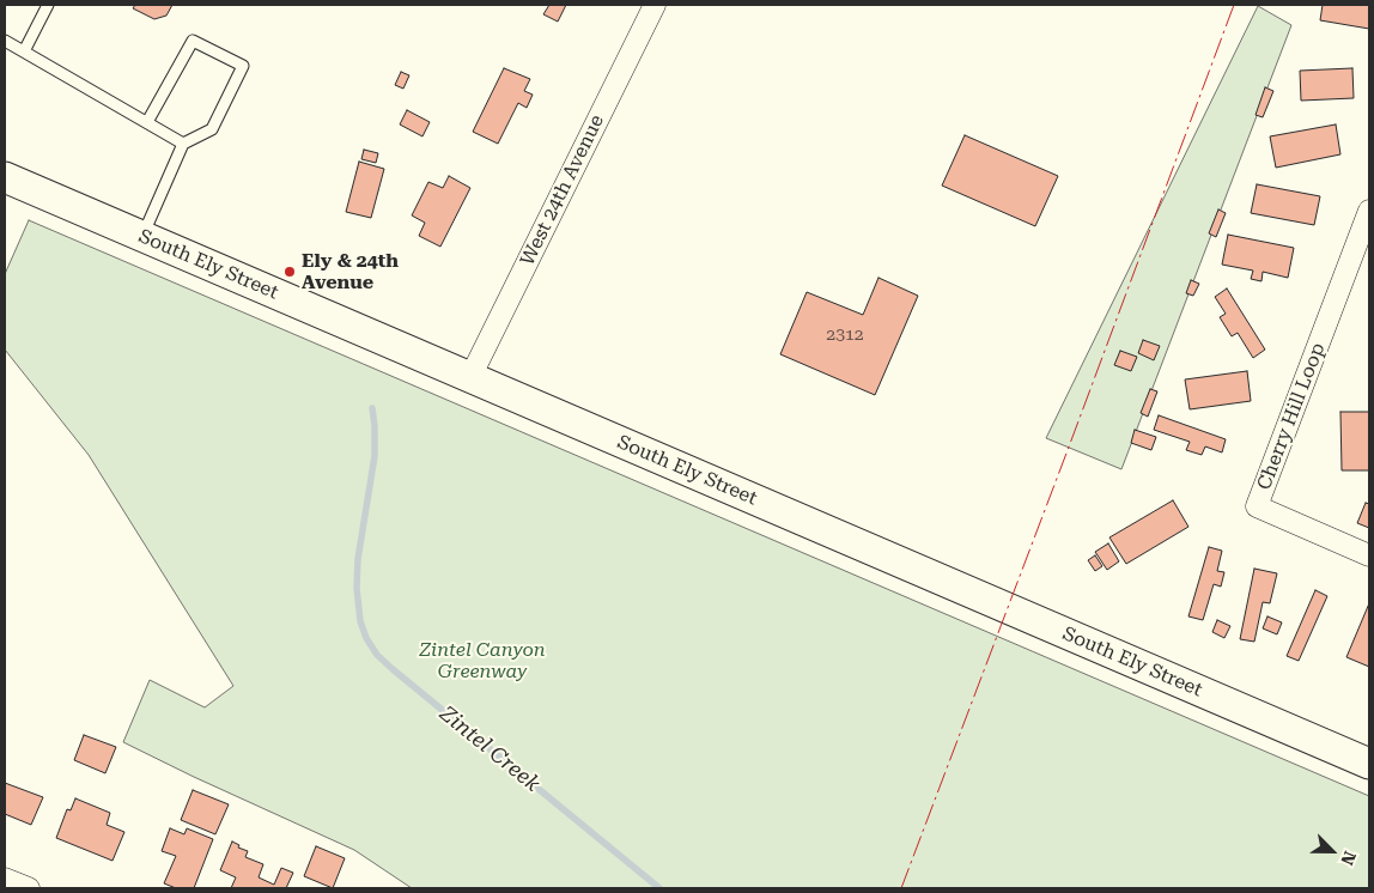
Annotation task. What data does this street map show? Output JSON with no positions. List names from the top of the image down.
{
  "streets": {
    "street": ["West 24th Avenue", "South Ely Street", "Cherry Hill Loop"]
  },
  "crossings": [
    ["West 24th Avenue", "South Ely Street"]
  ],
  "water": ["Zintel Creek"],
  "parks": ["Zintel Canyon Greenway"],
  "places": ["Ely & 24th Avenue"],
  "house_numbers": ["2312"],
  "north": "bottom right"
}
